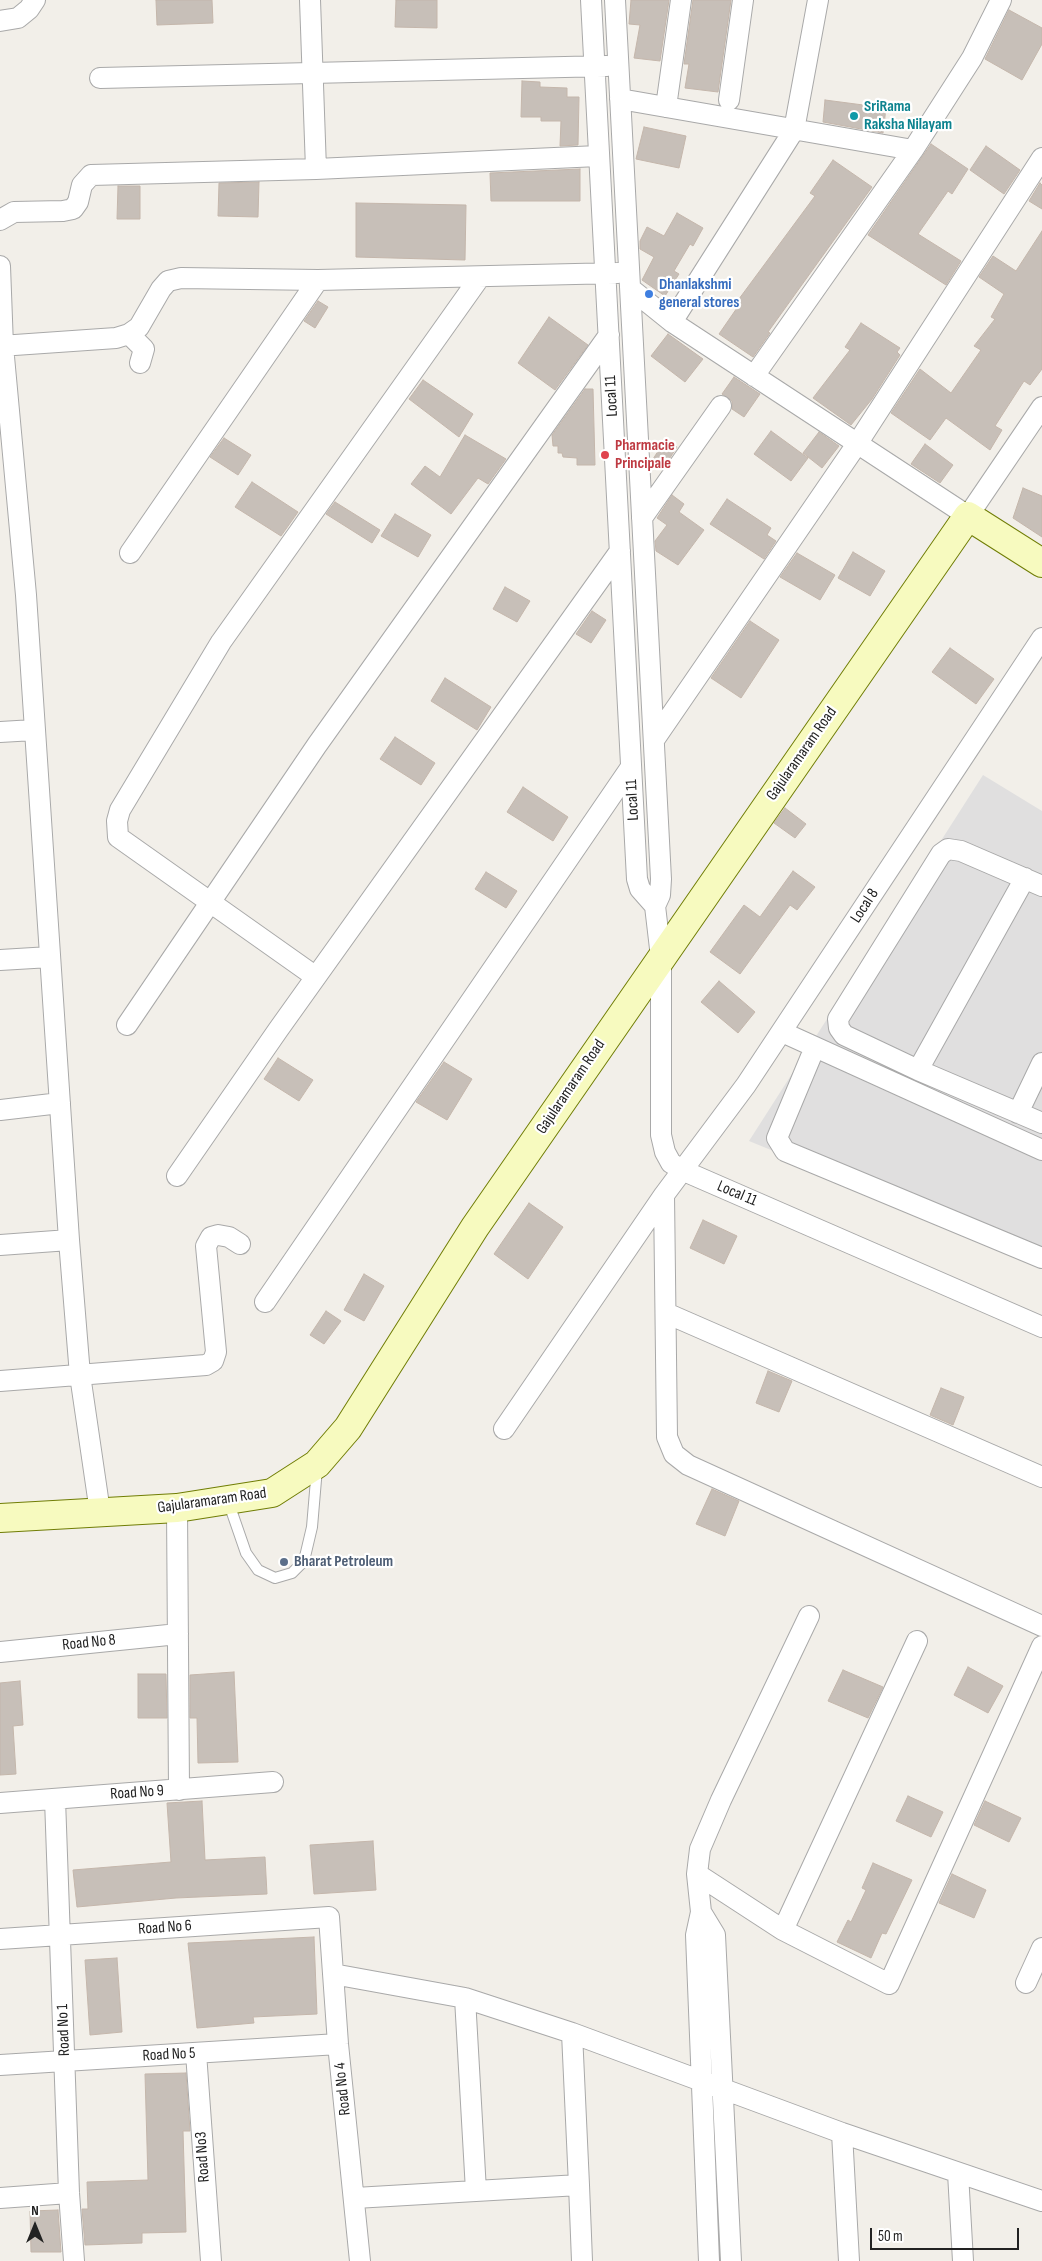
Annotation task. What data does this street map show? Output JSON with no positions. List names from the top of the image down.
{
  "streets": {
    "main road": ["Gajularamaram Road"],
    "street": [
      "Local 11",
      "Local 8",
      "Road No 8",
      "Road No 9",
      "Road No 6",
      "Road No 1",
      "Road No 5",
      "Road No 4",
      "Road No3"
    ]
  },
  "crossings": [
    ["Local 11", "Gajularamaram Road"],
    ["Local 11", "Local 8"],
    ["Road No 9", "Road No 1"],
    ["Road No 6", "Road No 1"],
    ["Road No 6", "Road No 4"],
    ["Road No 1", "Road No 5"],
    ["Road No 5", "Road No 4"],
    ["Road No 5", "Road No3"]
  ],
  "places": [
    "SriRama Raksha Nilayam",
    "Dhanlakshmi general stores",
    "Pharmacie Principale",
    "Bharat Petroleum"
  ],
  "scale_bar": "50 m",
  "north": "top"
}
